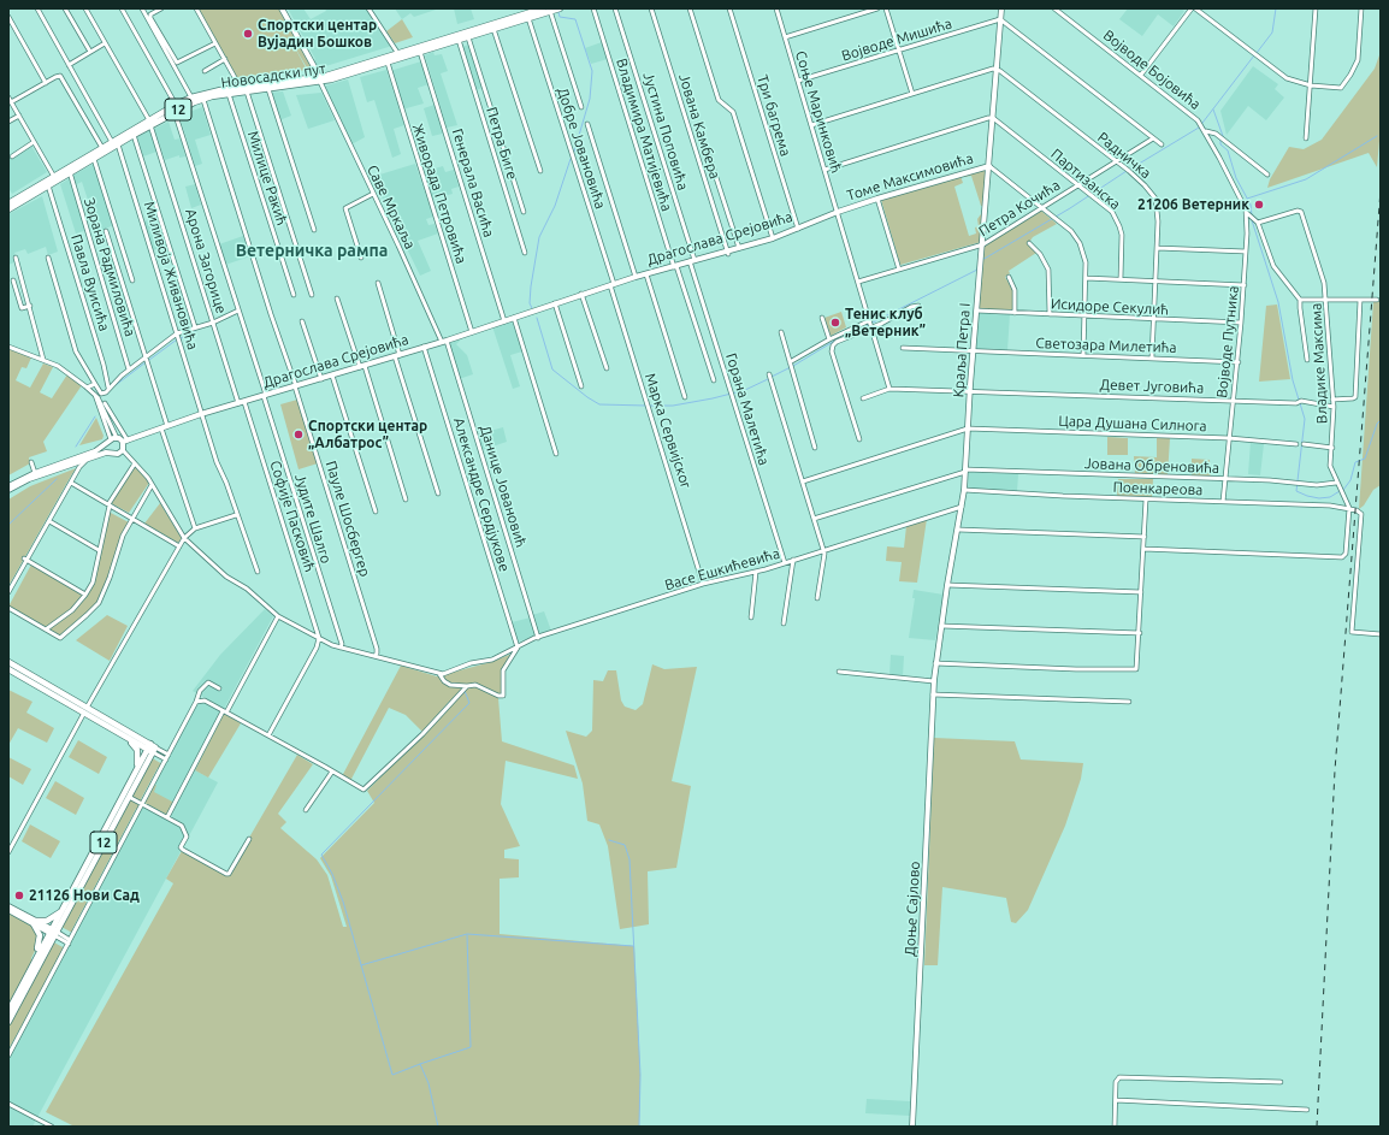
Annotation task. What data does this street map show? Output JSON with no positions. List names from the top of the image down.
{
  "streets": {
    "main road": ["Новосадски пут", "12"],
    "street": [
      "Војводе Мишића",
      "Војводе Бојовића",
      "Соње Маринковић",
      "Три багрема",
      "Јована Камбера",
      "Јустина Поповића",
      "Владимира Матијевића",
      "Петра Биге",
      "Добре Јовановића",
      "Радничка",
      "Томе Максимовића",
      "Милице Ракић",
      "Партизанска",
      "Генерала Васића",
      "Живорада Петровића",
      "Саве Мркаља",
      "Петра Кочића",
      "Драгослава Срејовића",
      "Арона Загорице",
      "Зорана Радмиловића",
      "Миливоја Живановића",
      "Павла Вуисића",
      "Исидоре Секулић",
      "Војводе Путника",
      "Светозара Милетића",
      "Краља Петра I",
      "Владике Максима",
      "Девет Југовића",
      "Горана Малетића",
      "Цара Душана Силнога",
      "Марка Сервијског",
      "Јована Обреновића",
      "Данице Јовановић",
      "Поенкареова",
      "Александре Сердјукове",
      "Софије Пасковић",
      "Јудите Шалго",
      "Пауле Шосбергер",
      "Васе Ешкићевића",
      "Доње Сајлово"
    ]
  },
  "crossings": [
    ["Војводе Мишића", "Соње Маринковић"],
    ["Војводе Мишића", "Краља Петра I"],
    ["Војводе Бојовића", "Војводе Путника"],
    ["Новосадски пут", "Петра Биге"],
    ["Новосадски пут", "Добре Јовановића"],
    ["Новосадски пут", "Милице Ракић"],
    ["Новосадски пут", "Генерала Васића"],
    ["Новосадски пут", "Живорада Петровића"],
    ["Новосадски пут", "Саве Мркаља"],
    ["Новосадски пут", "Арона Загорице"],
    ["Новосадски пут", "Зорана Радмиловића"],
    ["Новосадски пут", "Миливоја Живановића"],
    ["Новосадски пут", "Павла Вуисића"],
    ["Новосадски пут", "Јудите Шалго"],
    ["Новосадски пут", "Пауле Шосбергер"],
    ["Соње Маринковић", "Томе Максимовића"],
    ["Соње Маринковић", "Петра Кочића"],
    ["Соње Маринковић", "Драгослава Срејовића"],
    ["Соње Маринковић", "Девет Југовића"],
    ["Три багрема", "Драгослава Срејовића"],
    ["Јована Камбера", "Драгослава Срејовића"],
    ["Јустина Поповића", "Драгослава Срејовића"],
    ["Јустина Поповића", "Горана Малетића"],
    ["Владимира Матијевића", "Драгослава Срејовића"],
    ["Добре Јовановића", "Драгослава Срејовића"],
    ["Добре Јовановића", "Марка Сервијског"],
    ["Радничка", "Петра Кочића"],
    ["Радничка", "Исидоре Секулић"],
    ["Радничка", "Светозара Милетића"],
    ["Радничка", "Краља Петра I"],
    ["Томе Максимовића", "Драгослава Срејовића"],
    ["Томе Максимовића", "Краља Петра I"],
    ["Партизанска", "Петра Кочића"],
    ["Партизанска", "Краља Петра I"],
    ["Генерала Васића", "Драгослава Срејовића"],
    ["Живорада Петровића", "Драгослава Срејовића"],
    ["Саве Мркаља", "Драгослава Срејовића"],
    ["Саве Мркаља", "Данице Јовановић"],
    ["Петра Кочића", "Краља Петра I"],
    ["Драгослава Срејовића", "Арона Загорице"],
    ["Драгослава Срејовића", "Миливоја Живановића"],
    ["Драгослава Срејовића", "Горана Малетића"],
    ["Драгослава Срејовића", "Марка Сервијског"],
    ["Драгослава Срејовића", "Данице Јовановић"],
    ["Драгослава Срејовића", "Александре Сердјукове"],
    ["Драгослава Срејовића", "Софије Пасковић"],
    ["Драгослава Срејовића", "Јудите Шалго"],
    ["Драгослава Срејовића", "Пауле Шосбергер"],
    ["Исидоре Секулић", "Војводе Путника"],
    ["Исидоре Секулић", "Краља Петра I"],
    ["Војводе Путника", "Светозара Милетића"],
    ["Војводе Путника", "Девет Југовића"],
    ["Војводе Путника", "Цара Душана Силнога"],
    ["Војводе Путника", "Јована Обреновића"],
    ["Војводе Путника", "Поенкареова"],
    ["Светозара Милетића", "Краља Петра I"],
    ["Краља Петра I", "Девет Југовића"],
    ["Краља Петра I", "Цара Душана Силнога"],
    ["Краља Петра I", "Јована Обреновића"],
    ["Краља Петра I", "Поенкареова"],
    ["Краља Петра I", "Васе Ешкићевића"],
    ["Краља Петра I", "Доње Сајлово"],
    ["Владике Максима", "Девет Југовића"],
    ["Владике Максима", "Јована Обреновића"],
    ["Владике Максима", "Поенкареова"],
    ["Горана Малетића", "Васе Ешкићевића"],
    ["Марка Сервијског", "Васе Ешкићевића"],
    ["Данице Јовановић", "Васе Ешкићевића"],
    ["Александре Сердјукове", "Васе Ешкићевића"]
  ],
  "districts": ["Ветерничка рампа"],
  "places": [
    "Спортски центар Вујадин Бошков",
    "21206 Ветерник",
    "Тенис клуб „Ветерник”",
    "Спортски центар „Албатрос”",
    "21126 Нови Сад"
  ]
}
